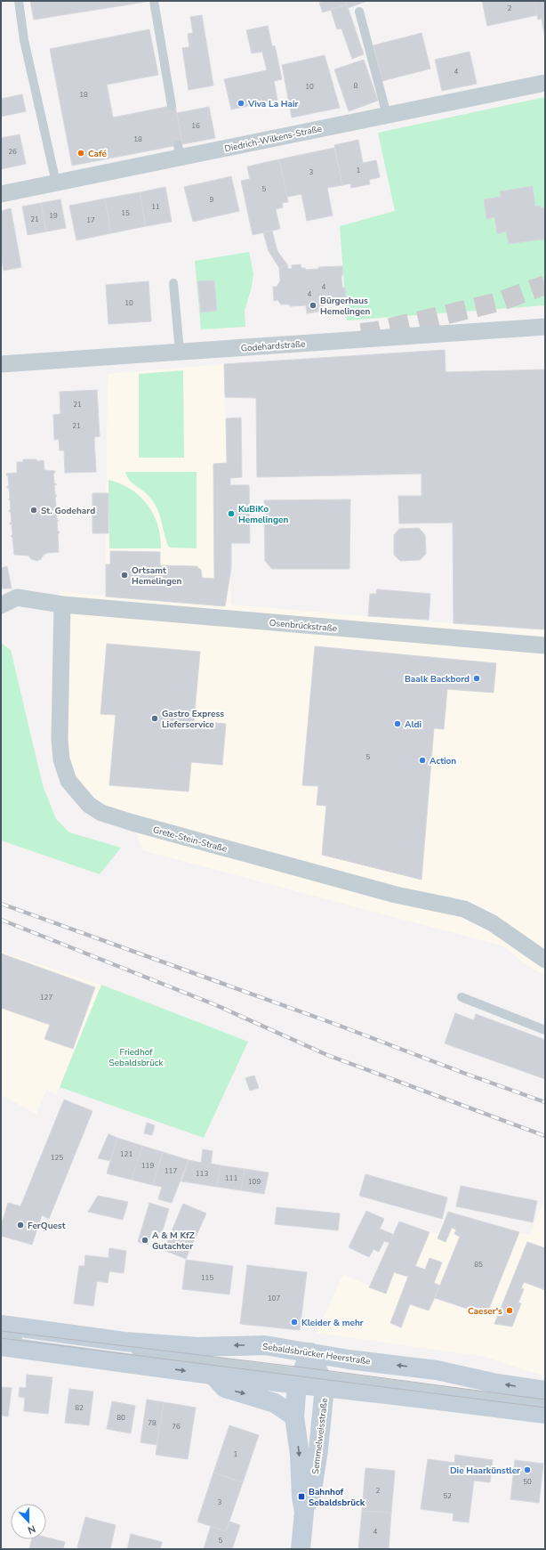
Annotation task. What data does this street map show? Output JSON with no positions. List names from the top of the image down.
{
  "streets": {
    "main road": ["Sebaldsbrücker Heerstraße", "Semmelweisstraße"],
    "street": [
      "Diedrich-Wilkens-Straße",
      "Godehardstraße",
      "Osenbrückstraße",
      "Grete-Stein-Straße"
    ]
  },
  "crossings": [
    ["Osenbrückstraße", "Grete-Stein-Straße"],
    ["Sebaldsbrücker Heerstraße", "Semmelweisstraße"]
  ],
  "parks": ["Friedhof Sebaldsbrück"],
  "places": {
    "other": [
      "Viva La Hair",
      "Café",
      "Bürgerhaus Hemelingen",
      "St. Godehard",
      "KuBiKo Hemelingen",
      "Ortsamt Hemelingen",
      "Baalk Backbord",
      "Gastro Express Lieferservice",
      "Aldi",
      "Action",
      "FerQuest",
      "A & M KfZ Gutachter",
      "Caeser's",
      "Kleider & mehr",
      "Die Haarkünstler"
    ],
    "transit": ["Bahnhof Sebaldsbrück"]
  },
  "house_numbers": [
    "2",
    "4",
    "8",
    "10",
    "18",
    "16",
    "18",
    "26",
    "1",
    "3",
    "5",
    "9",
    "11",
    "15",
    "19",
    "21",
    "17",
    "4",
    "4",
    "10",
    "21",
    "21",
    "5",
    "127",
    "121",
    "125",
    "119",
    "117",
    "113",
    "111",
    "109",
    "85",
    "115",
    "107",
    "82",
    "80",
    "78",
    "76",
    "1",
    "50",
    "2",
    "52",
    "3",
    "4",
    "5"
  ],
  "north": "bottom"
}
